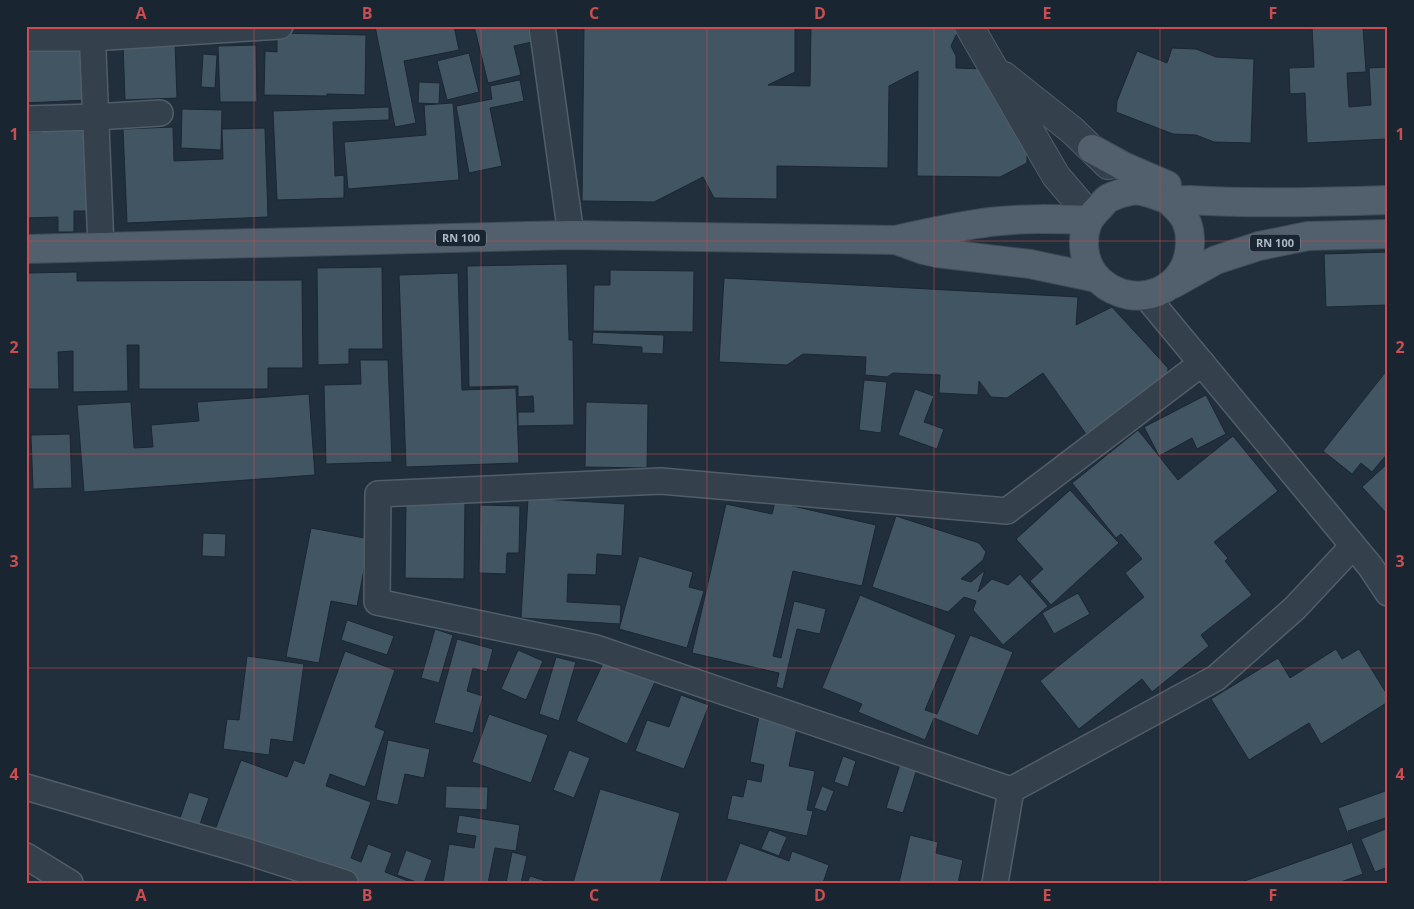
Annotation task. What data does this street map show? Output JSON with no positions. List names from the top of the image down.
{
  "streets": {
    "main road": ["RN 100"]
  },
  "grid": {
    "columns": [
      "A",
      "B",
      "C",
      "D",
      "E",
      "F"
    ],
    "rows": [
      "1",
      "2",
      "3",
      "4"
    ]
  }
}
